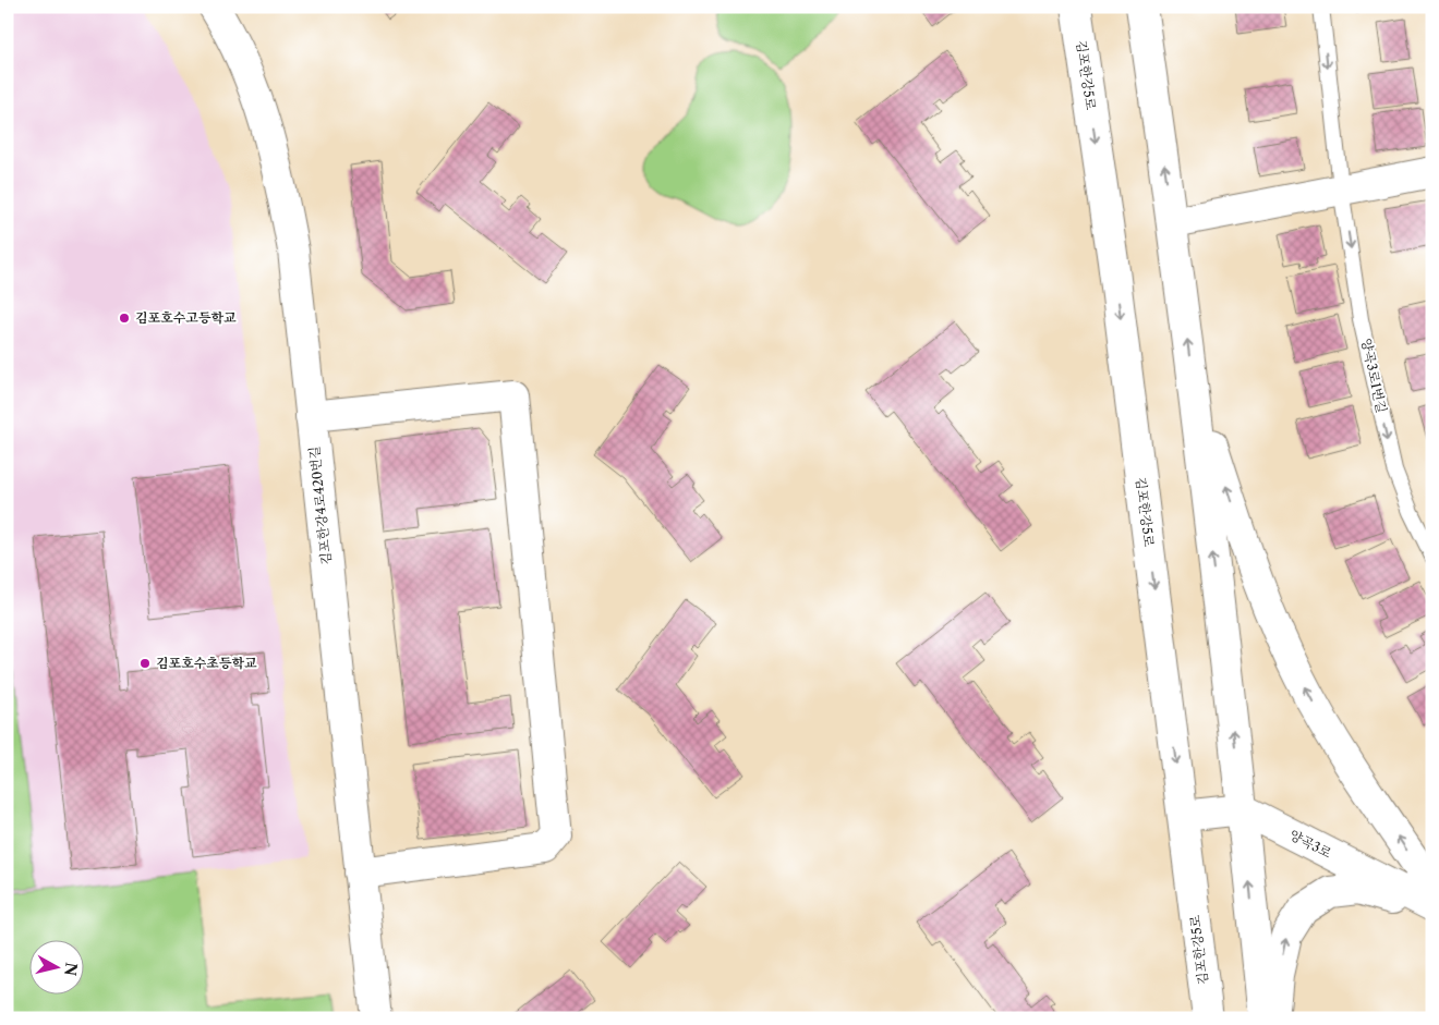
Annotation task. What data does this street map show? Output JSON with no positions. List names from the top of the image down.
{
  "streets": {
    "street": ["김포한강5로", "김포한강4로420번길", "양곡3로"],
    "lane": ["양곡3로1번길"]
  },
  "one_way": ["양곡3로1번길"],
  "places": ["김포호수고등학교", "김포호수초등학교"],
  "north": "right"
}
